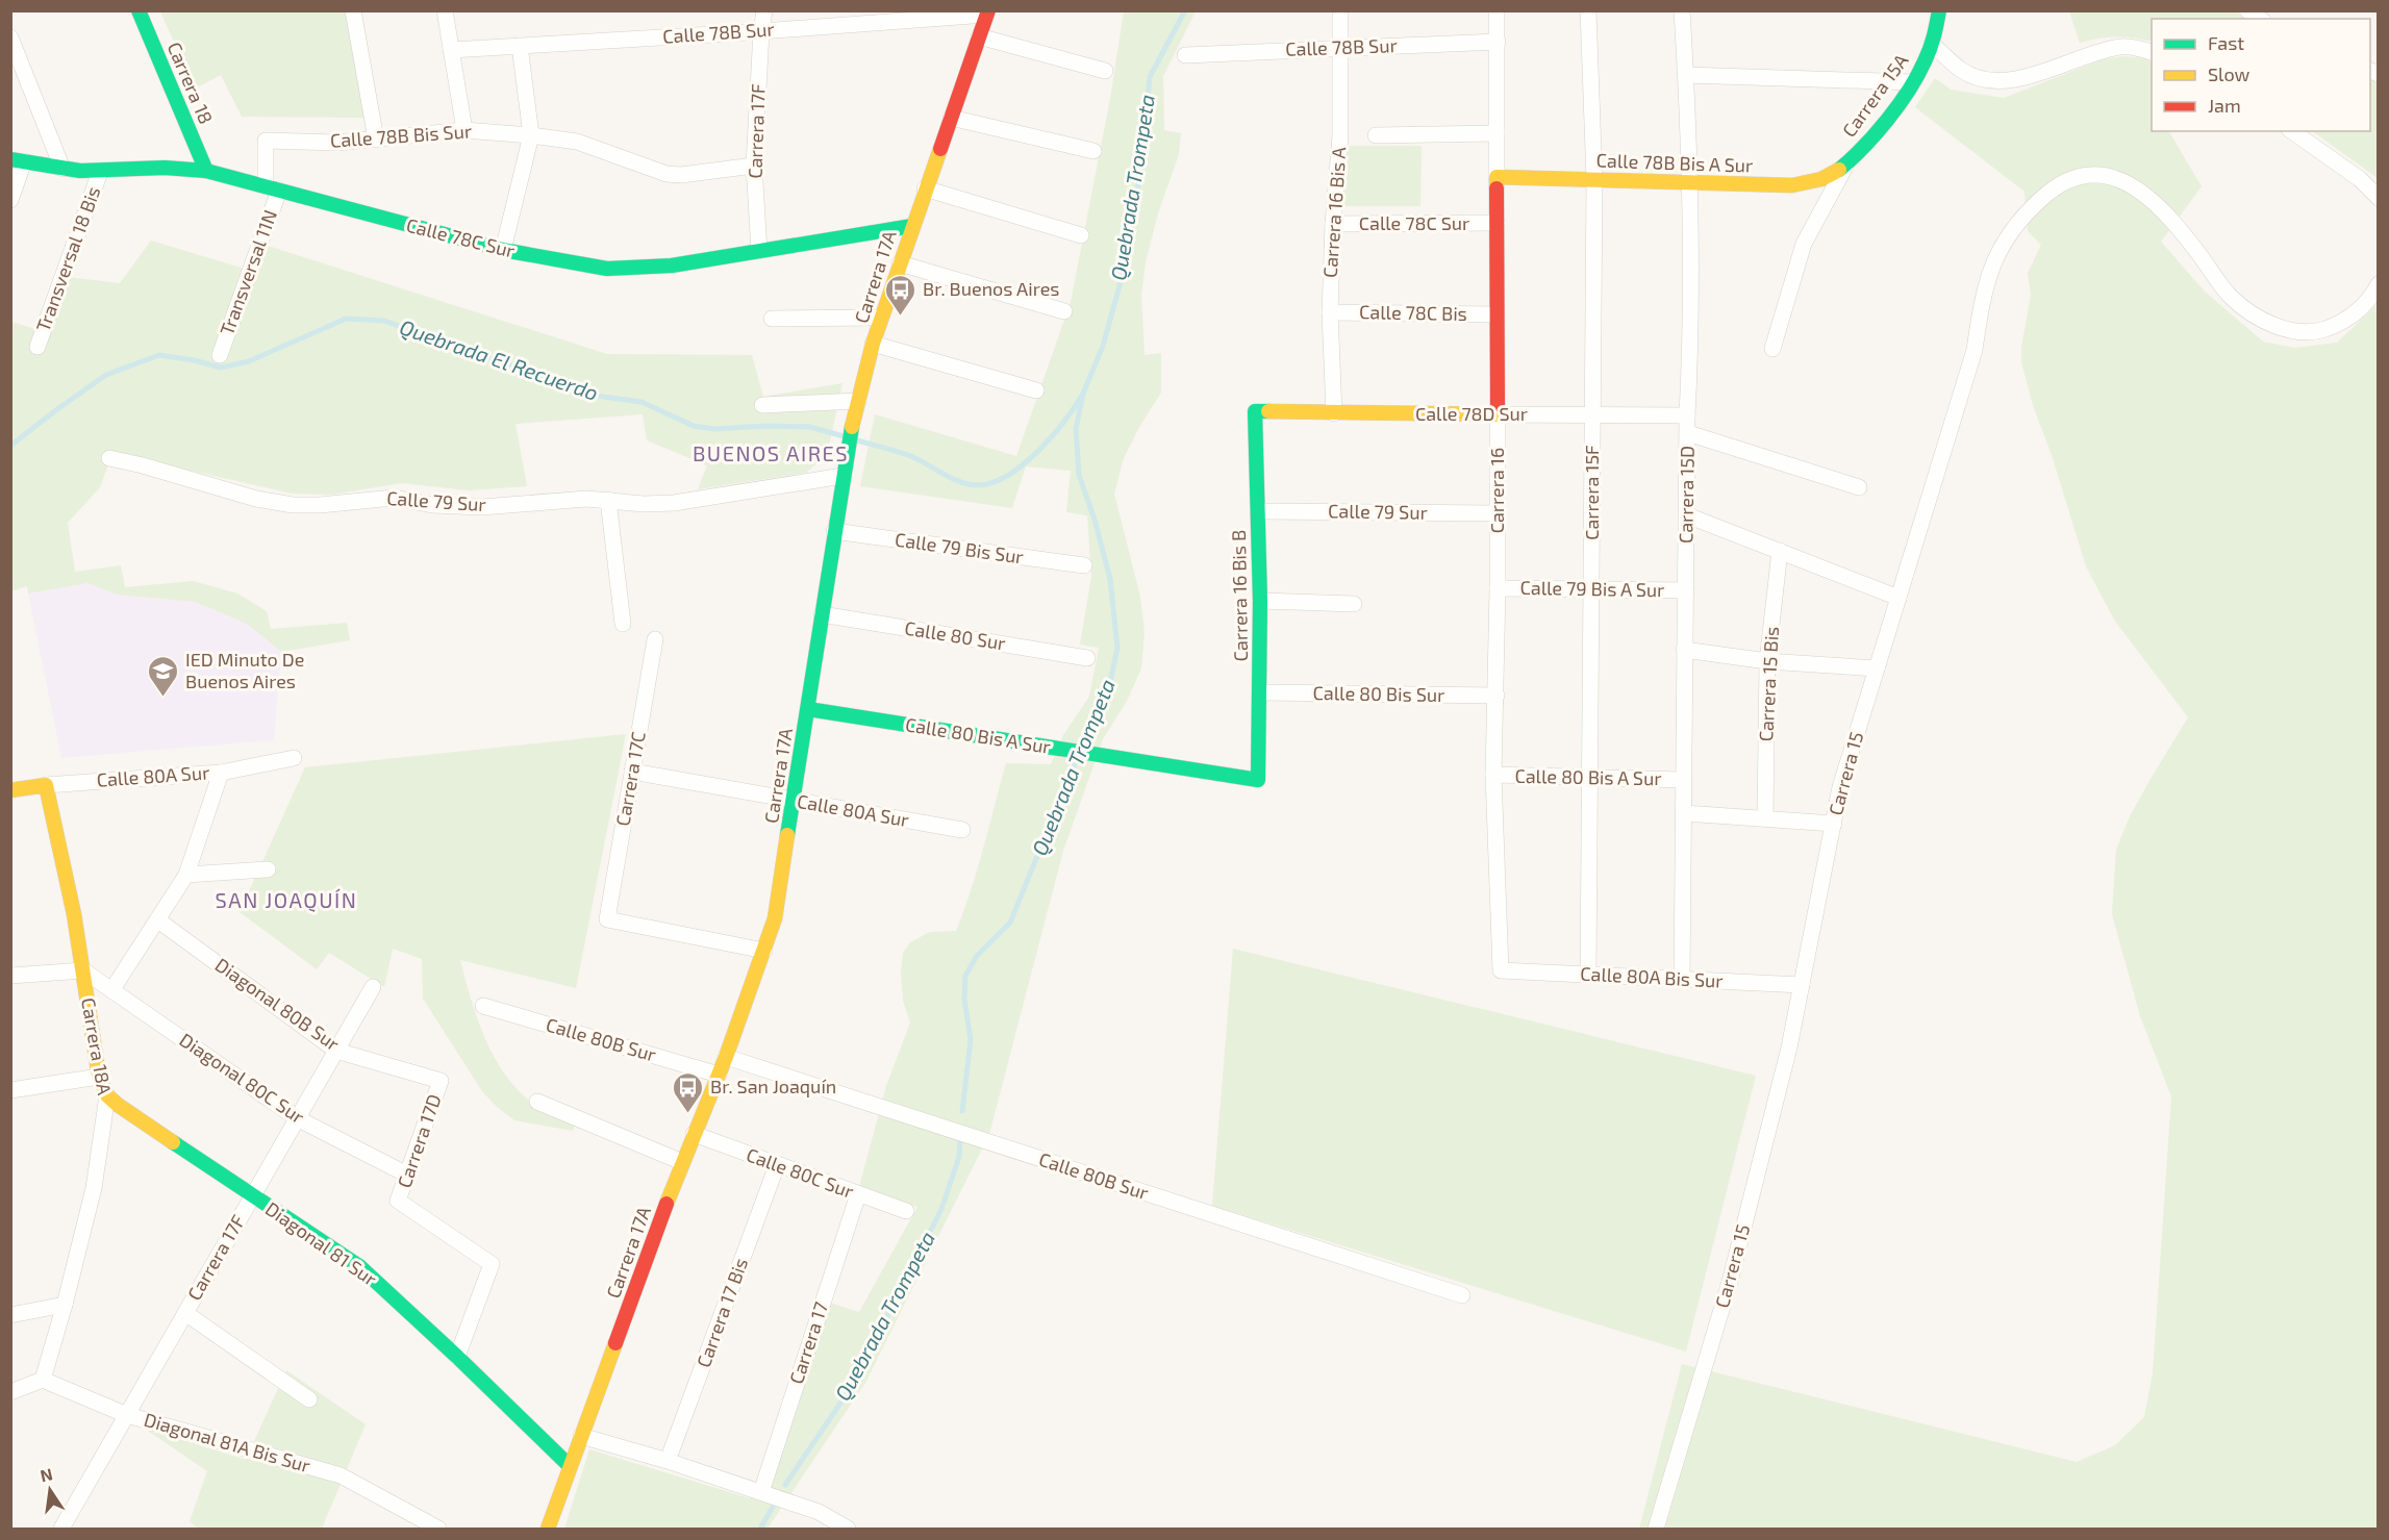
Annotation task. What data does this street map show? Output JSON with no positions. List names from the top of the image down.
{
  "streets": {
    "street": [
      "Calle 78B Sur",
      "Carrera 18",
      "Carrera 15A",
      "Carrera 17F",
      "Calle 78B Bis Sur",
      "Calle 78B Bis A Sur",
      "Carrera 16 Bis A",
      "Calle 78C Sur",
      "Transversal 18 Bis",
      "Transversal 11N",
      "Carrera 17A",
      "Calle 78C Bis",
      "Calle 78D Sur",
      "Carrera 16",
      "Carrera 15F",
      "Carrera 15D",
      "Calle 79 Sur",
      "Calle 79 Bis Sur",
      "Calle 79 Bis A Sur",
      "Carrera 16 Bis B",
      "Calle 80 Sur",
      "Carrera 15 Bis",
      "Calle 80 Bis Sur",
      "Calle 80 Bis A Sur",
      "Carrera 15",
      "Calle 80A Sur",
      "Carrera 17C",
      "Calle 80A Bis Sur",
      "Diagonal 80B Sur",
      "Calle 80B Sur",
      "Carrera 18A",
      "Diagonal 80C Sur",
      "Carrera 17D",
      "Calle 80C Sur",
      "Diagonal 81 Sur",
      "Carrera 17 Bis",
      "Carrera 17",
      "Diagonal 81A Bis Sur"
    ]
  },
  "crossings": [
    ["Calle 78B Sur", "Carrera 17F"],
    ["Calle 78B Sur", "Carrera 16 Bis A"],
    ["Calle 78B Sur", "Carrera 17A"],
    ["Calle 78B Sur", "Carrera 16"],
    ["Carrera 18", "Calle 78C Sur"],
    ["Carrera 15A", "Calle 78B Bis A Sur"],
    ["Carrera 17F", "Calle 78B Bis Sur"],
    ["Carrera 17F", "Calle 78C Sur"],
    ["Carrera 17F", "Diagonal 80B Sur"],
    ["Carrera 17F", "Diagonal 80C Sur"],
    ["Carrera 17F", "Diagonal 81 Sur"],
    ["Carrera 17F", "Diagonal 81A Bis Sur"],
    ["Calle 78B Bis Sur", "Transversal 11N"],
    ["Calle 78B Bis A Sur", "Carrera 16"],
    ["Calle 78B Bis A Sur", "Carrera 15F"],
    ["Calle 78B Bis A Sur", "Carrera 15D"],
    ["Carrera 16 Bis A", "Calle 78C Sur"],
    ["Carrera 16 Bis A", "Calle 78C Bis"],
    ["Carrera 16 Bis A", "Calle 78D Sur"],
    ["Calle 78C Sur", "Transversal 18 Bis"],
    ["Calle 78C Sur", "Transversal 11N"],
    ["Calle 78C Sur", "Carrera 17A"],
    ["Calle 78C Sur", "Carrera 16"],
    ["Carrera 17A", "Calle 79 Sur"],
    ["Carrera 17A", "Calle 79 Bis Sur"],
    ["Carrera 17A", "Calle 80 Sur"],
    ["Carrera 17A", "Calle 80 Bis A Sur"],
    ["Carrera 17A", "Calle 80A Sur"],
    ["Carrera 17A", "Carrera 17C"],
    ["Carrera 17A", "Calle 80B Sur"],
    ["Carrera 17A", "Calle 80C Sur"],
    ["Carrera 17A", "Diagonal 81 Sur"],
    ["Calle 78C Bis", "Carrera 16"],
    ["Calle 78D Sur", "Carrera 16"],
    ["Calle 78D Sur", "Carrera 15F"],
    ["Calle 78D Sur", "Carrera 15D"],
    ["Calle 78D Sur", "Carrera 16 Bis B"],
    ["Carrera 16", "Calle 79 Sur"],
    ["Carrera 16", "Calle 79 Bis A Sur"],
    ["Carrera 16", "Calle 80 Bis Sur"],
    ["Carrera 16", "Calle 80 Bis A Sur"],
    ["Carrera 16", "Calle 80A Bis Sur"],
    ["Carrera 15F", "Calle 79 Bis A Sur"],
    ["Carrera 15F", "Calle 80 Bis A Sur"],
    ["Carrera 15F", "Calle 80A Bis Sur"],
    ["Carrera 15D", "Calle 79 Bis A Sur"],
    ["Carrera 15D", "Calle 80 Bis A Sur"],
    ["Carrera 15D", "Calle 80A Bis Sur"],
    ["Calle 79 Sur", "Carrera 16 Bis B"],
    ["Carrera 16 Bis B", "Calle 80 Bis Sur"],
    ["Carrera 16 Bis B", "Calle 80 Bis A Sur"],
    ["Carrera 15", "Calle 80A Bis Sur"],
    ["Calle 80A Sur", "Carrera 17C"],
    ["Calle 80A Sur", "Carrera 18A"],
    ["Diagonal 80B Sur", "Carrera 17D"],
    ["Carrera 18A", "Diagonal 80C Sur"],
    ["Carrera 18A", "Diagonal 81 Sur"],
    ["Carrera 18A", "Diagonal 81A Bis Sur"],
    ["Diagonal 80C Sur", "Carrera 17D"],
    ["Carrera 17D", "Diagonal 81 Sur"],
    ["Calle 80C Sur", "Carrera 17 Bis"],
    ["Calle 80C Sur", "Carrera 17"]
  ],
  "districts": ["BUENOS AIRES", "SAN JOAQUÍN"],
  "water": ["Quebrada Trompeta", "Quebrada El Recuerdo"],
  "places": {
    "bus stop": ["Br. Buenos Aires", "Br. San Joaquín"],
    "school or university": ["IED Minuto De Buenos Aires"]
  },
  "legend": ["Fast", "Slow", "Jam"],
  "north": "top"
}
